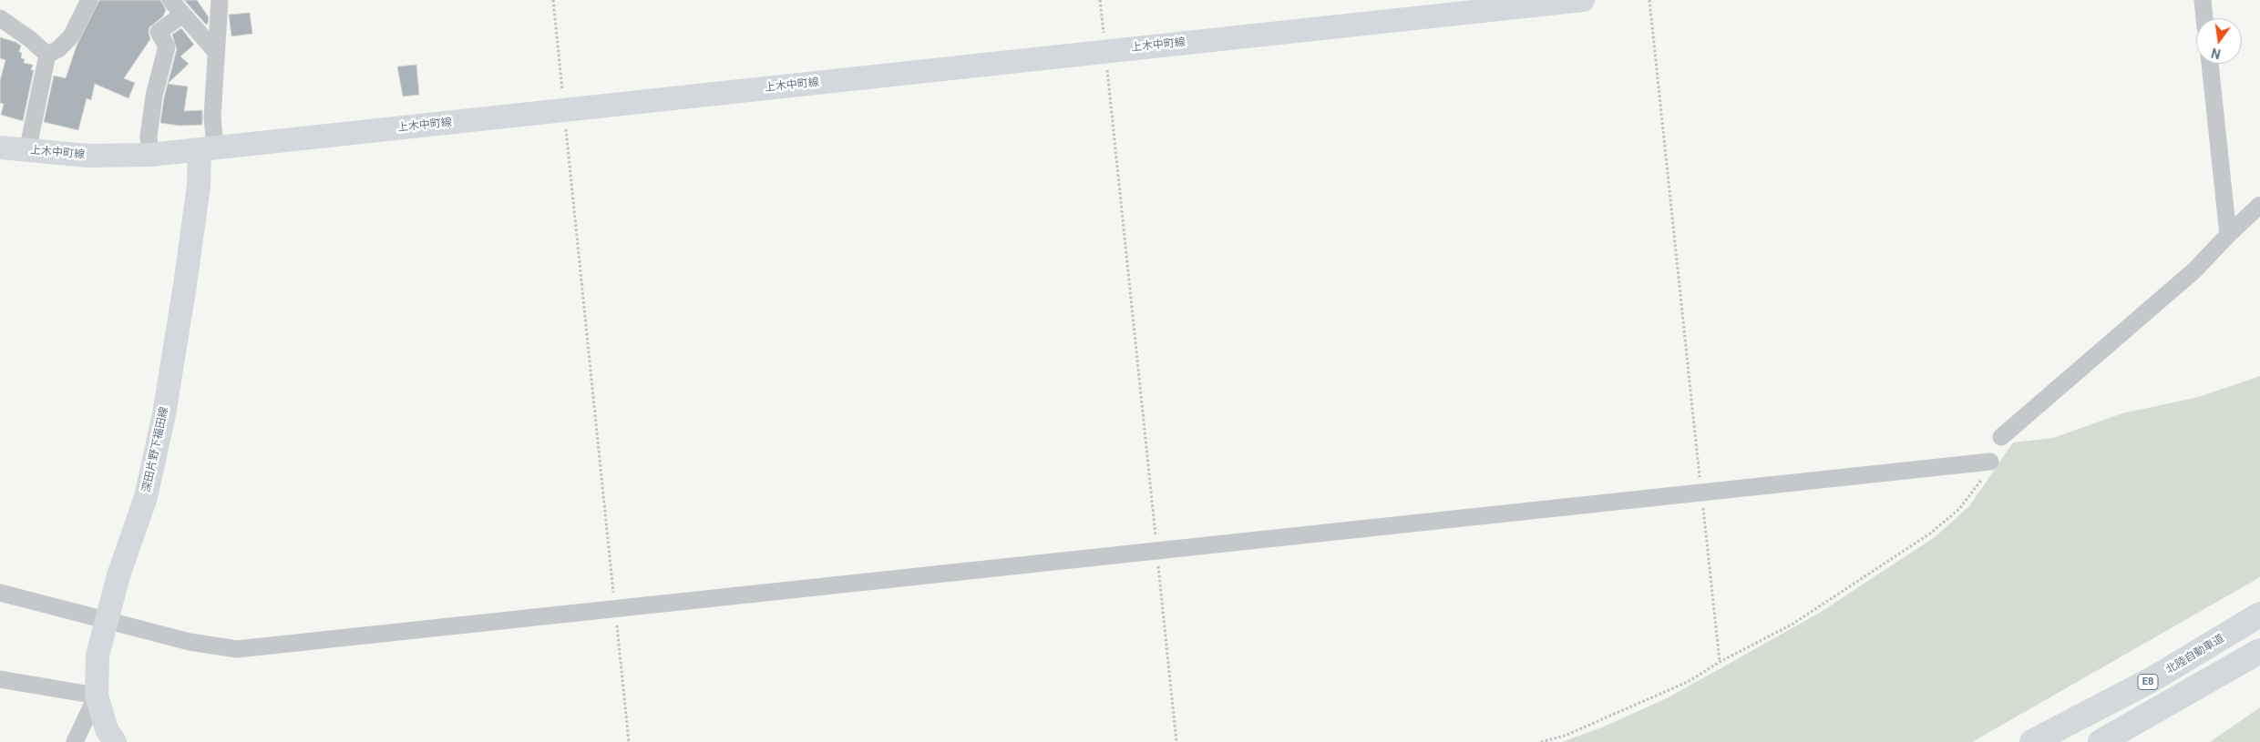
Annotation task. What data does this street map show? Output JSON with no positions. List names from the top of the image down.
{
  "streets": {
    "highway": ["北陸自動車道", "E8"],
    "main road": ["上木中町線", "深田片野下福田線"]
  },
  "crossings": [
    ["上木中町線", "深田片野下福田線"]
  ],
  "north": "bottom"
}
